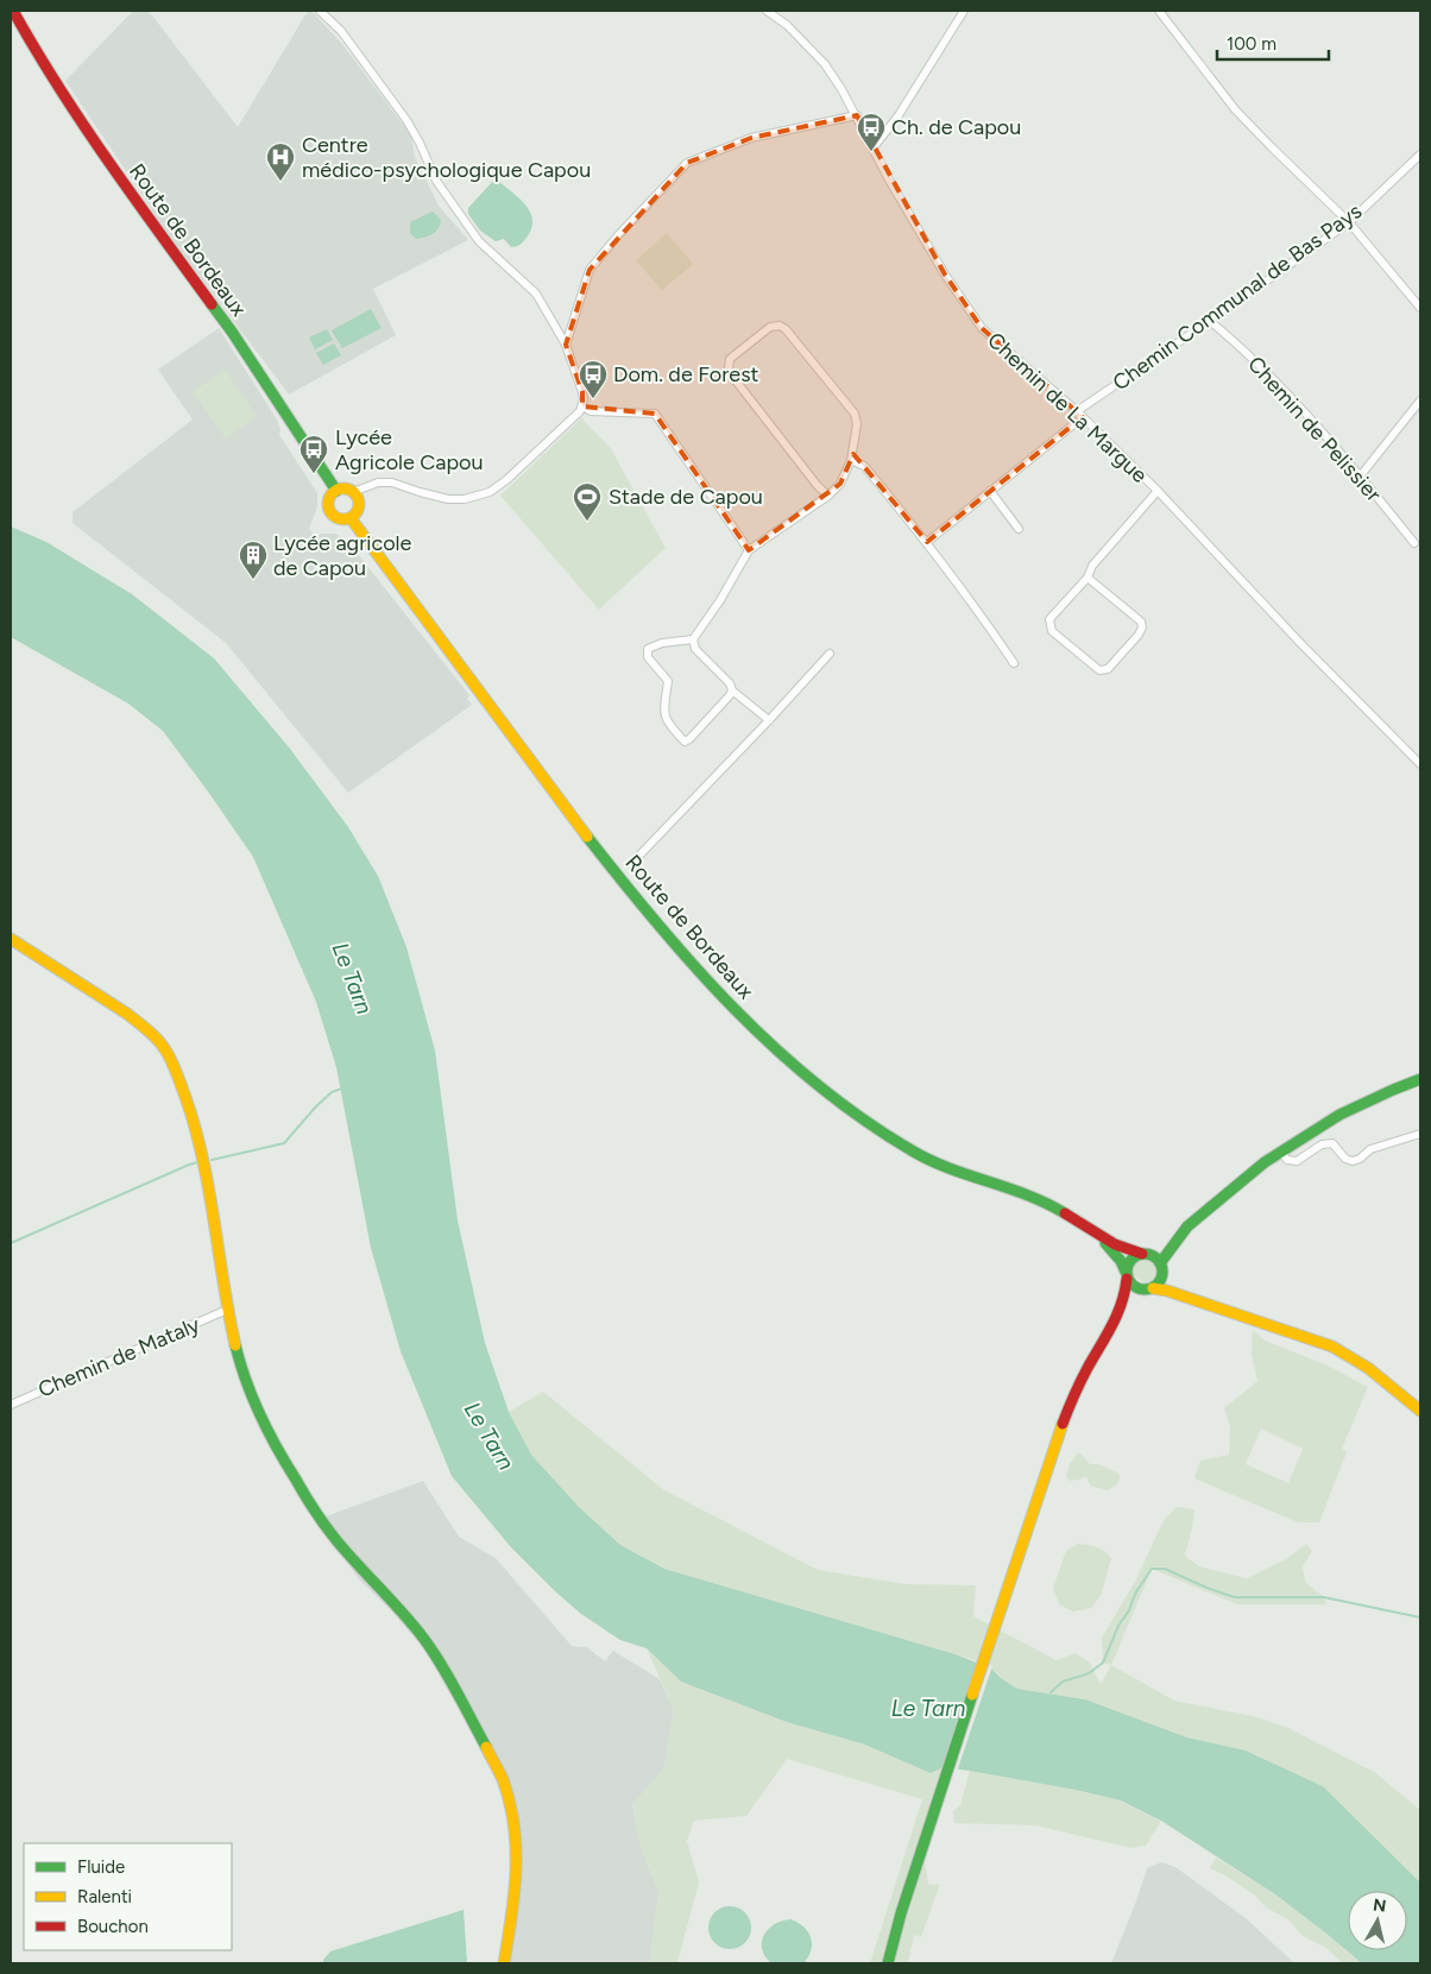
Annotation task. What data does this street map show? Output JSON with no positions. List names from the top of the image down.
{
  "streets": {
    "main road": ["Route de Bordeaux"],
    "street": [
      "Chemin Communal de Bas Pays",
      "Chemin de La Margue",
      "Chemin de Pelissier",
      "Chemin de Mataly"
    ]
  },
  "crossings": [
    ["Chemin Communal de Bas Pays", "Chemin de La Margue"],
    ["Chemin Communal de Bas Pays", "Chemin de Pelissier"]
  ],
  "water": ["Le Tarn"],
  "places": {
    "bus stop": ["Ch. de Capou", "Dom. de Forest", "Lycée Agricole Capou"],
    "hospital": ["Centre médico-psychologique Capou"],
    "sports": ["Stade de Capou"],
    "building": ["Lycée agricole de Capou"]
  },
  "legend": ["Fluide", "Ralenti", "Bouchon"],
  "scale_bar": "100 m",
  "north": "top"
}
